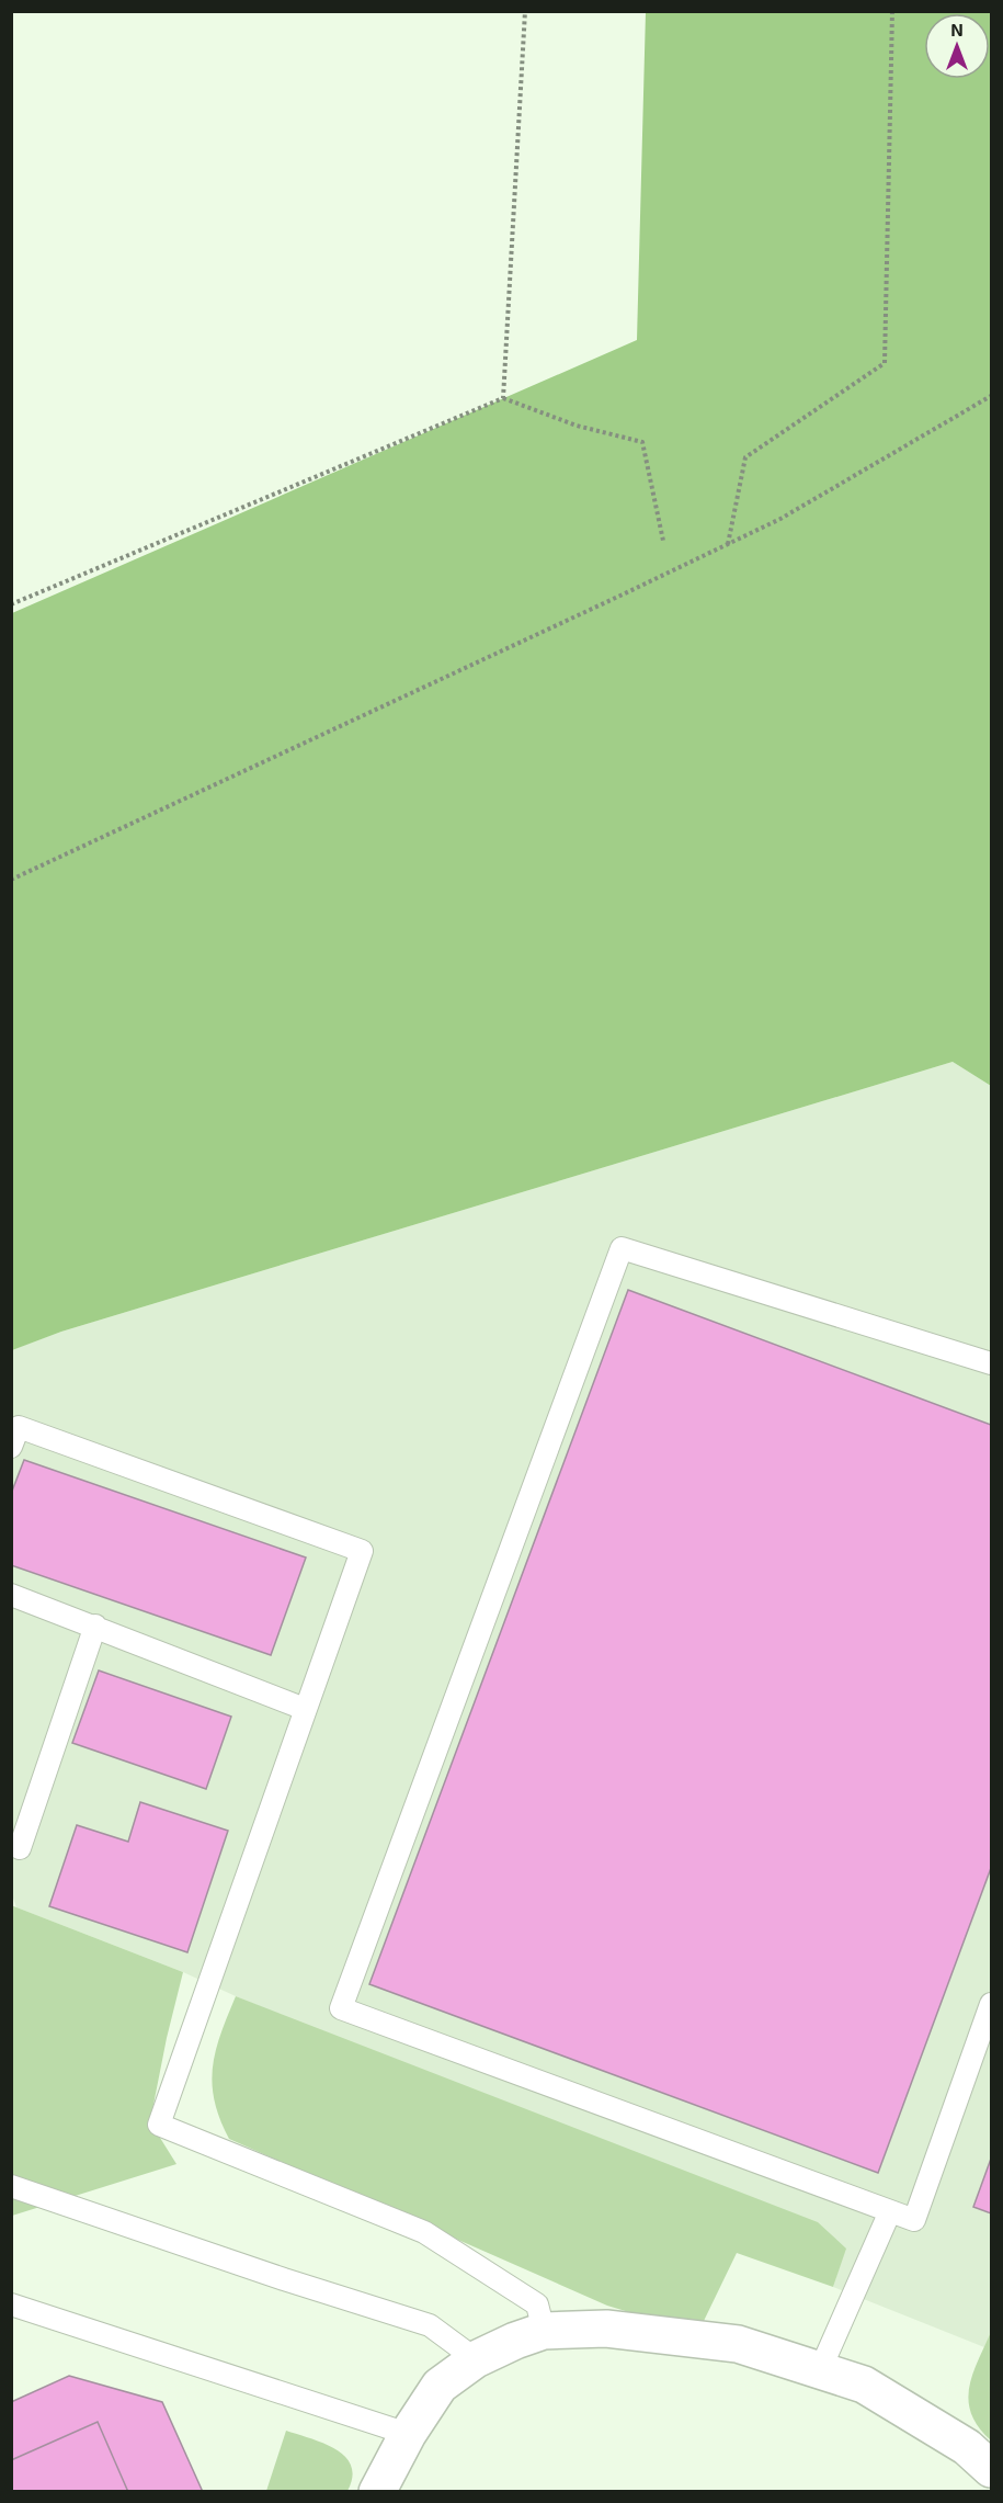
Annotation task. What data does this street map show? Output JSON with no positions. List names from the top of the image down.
{
  "north": "top"
}
